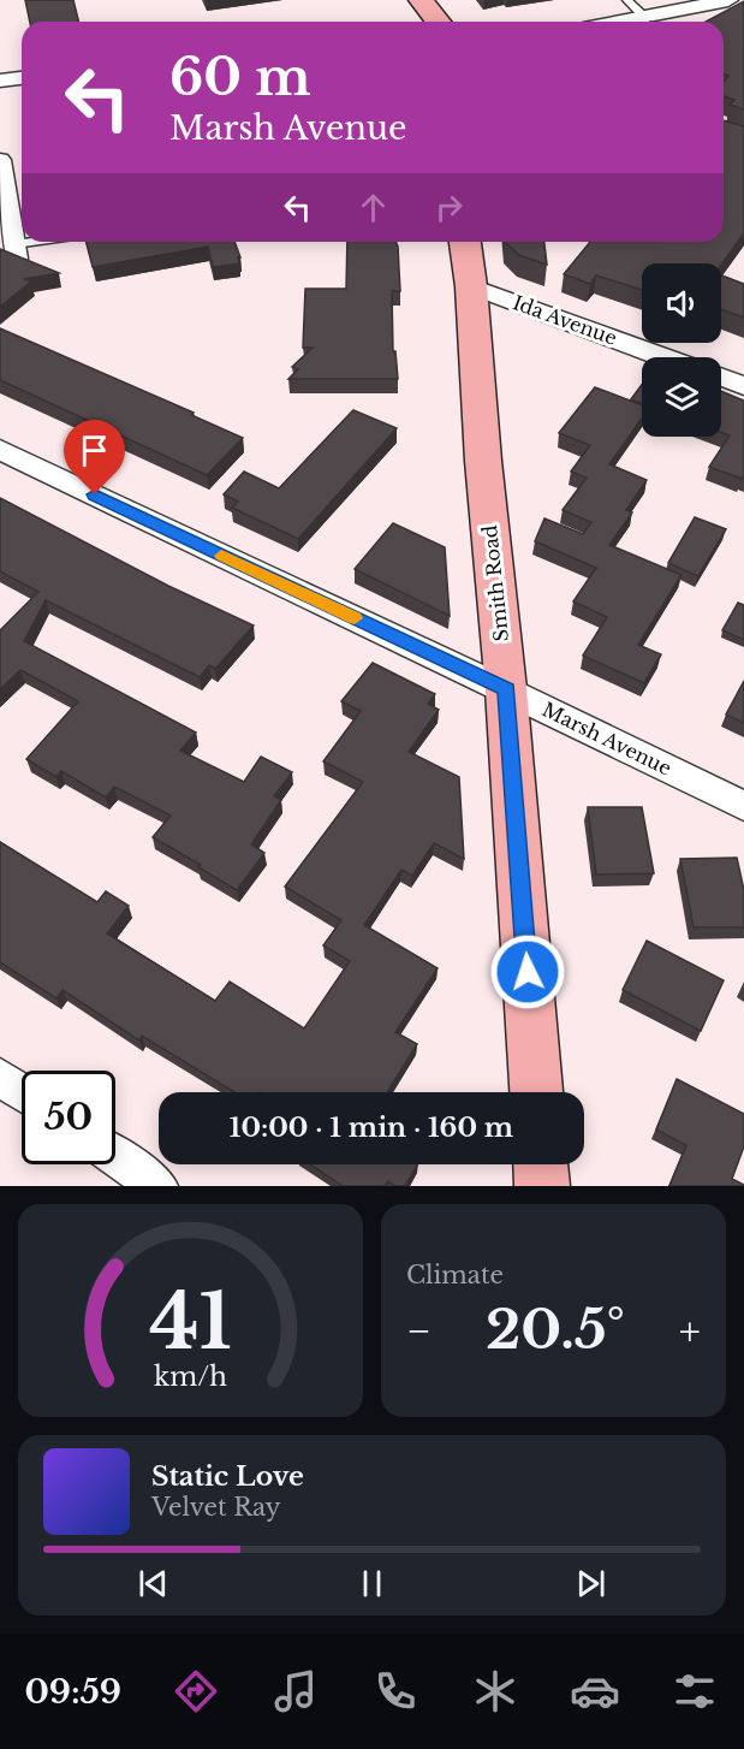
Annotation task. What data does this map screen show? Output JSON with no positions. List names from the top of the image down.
{
  "streets": {
    "main road": ["Smith Road"],
    "street": ["Ida Avenue", "Marsh Avenue"]
  },
  "crossings": [
    ["Ida Avenue", "Smith Road"],
    ["Smith Road", "Marsh Avenue"]
  ],
  "page": {
    "turn": ["60 m", "Marsh Avenue"],
    "limit": "50",
    "trip": "10:00 · 1 min · 160 m",
    "tile": "Climate",
    "heat": ["−", "20.5°", "+"],
    "song": ["Static Love", "Velvet Ray"],
    "tabs": "09:59",
    "gauge": ["41", "km/h"]
  }
}
